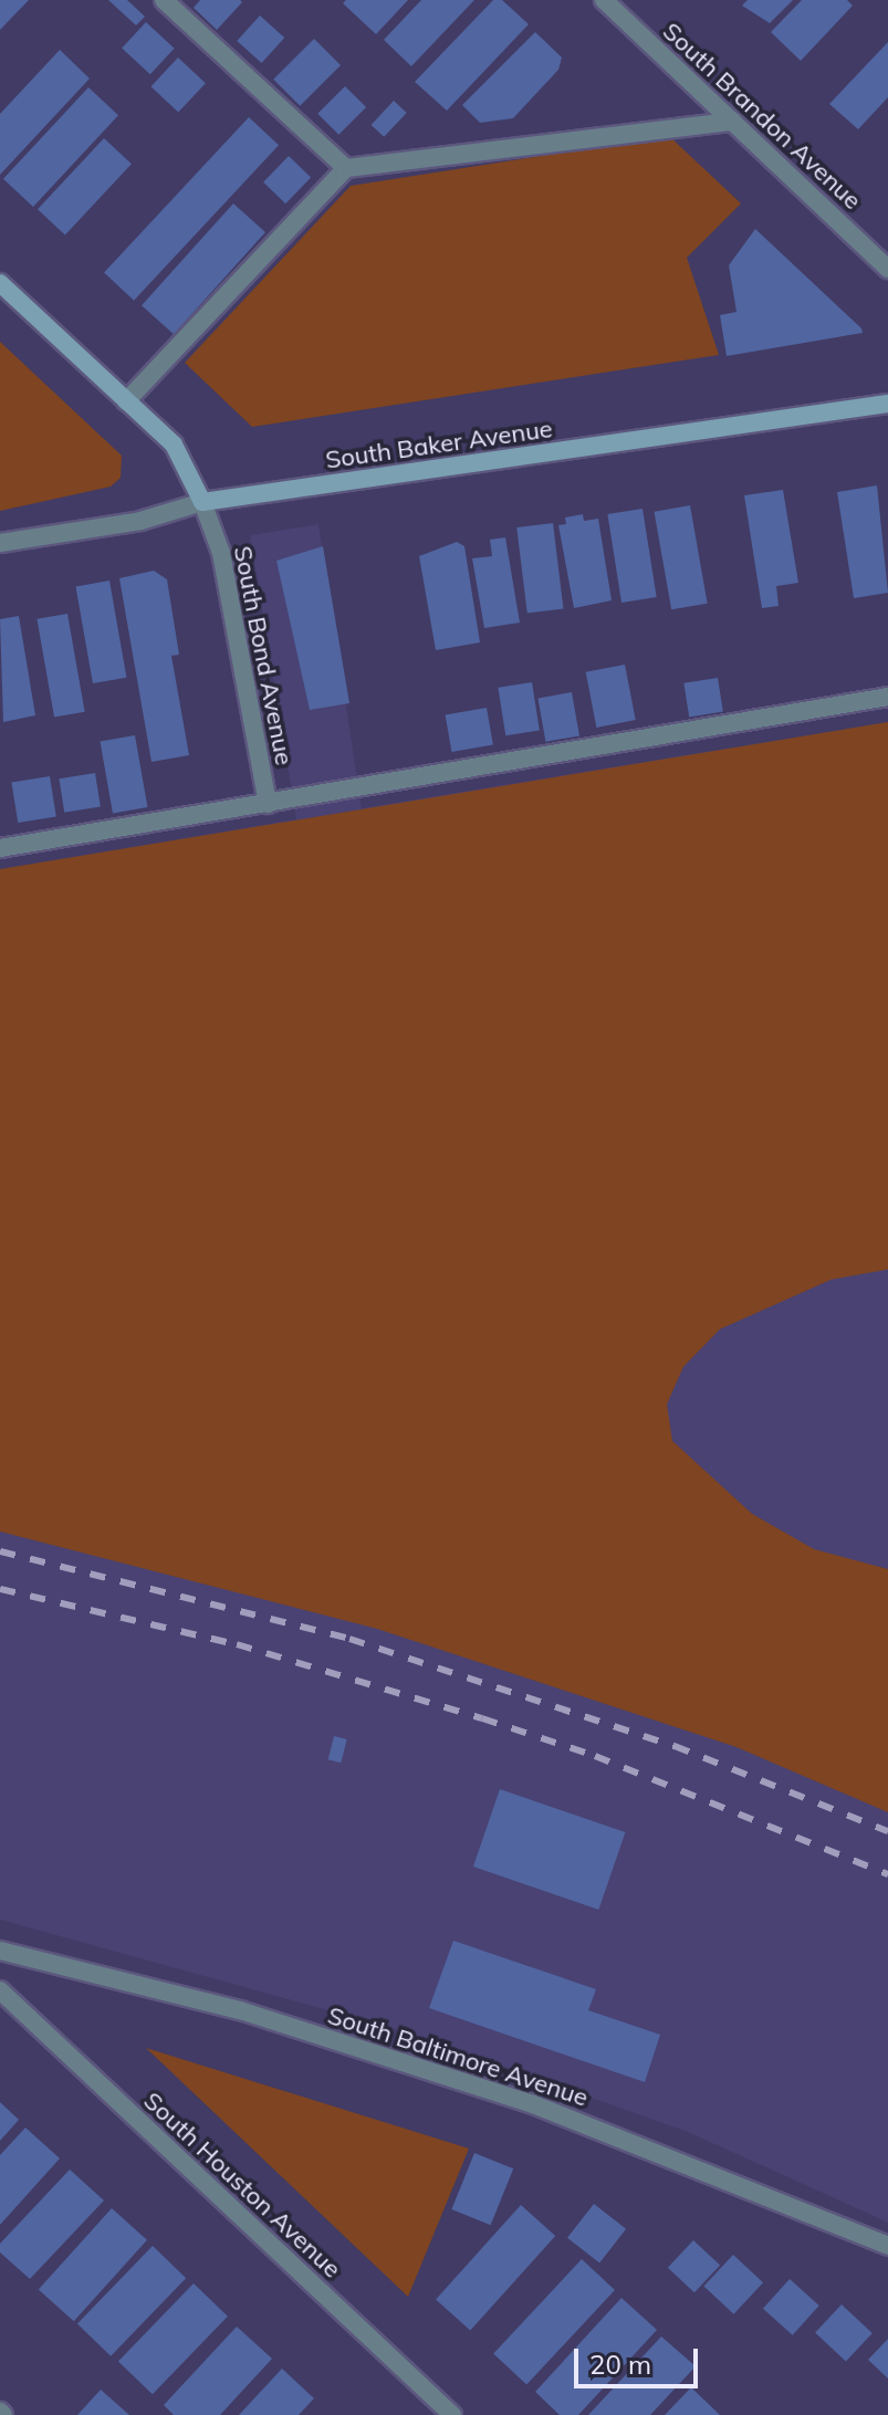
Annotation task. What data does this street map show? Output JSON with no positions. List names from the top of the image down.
{
  "streets": {
    "street": [
      "South Brandon Avenue",
      "South Baker Avenue",
      "South Bond Avenue",
      "South Baltimore Avenue",
      "South Houston Avenue"
    ]
  },
  "crossings": [
    ["South Baker Avenue", "South Bond Avenue"]
  ],
  "scale_bar": "20 m"
}
